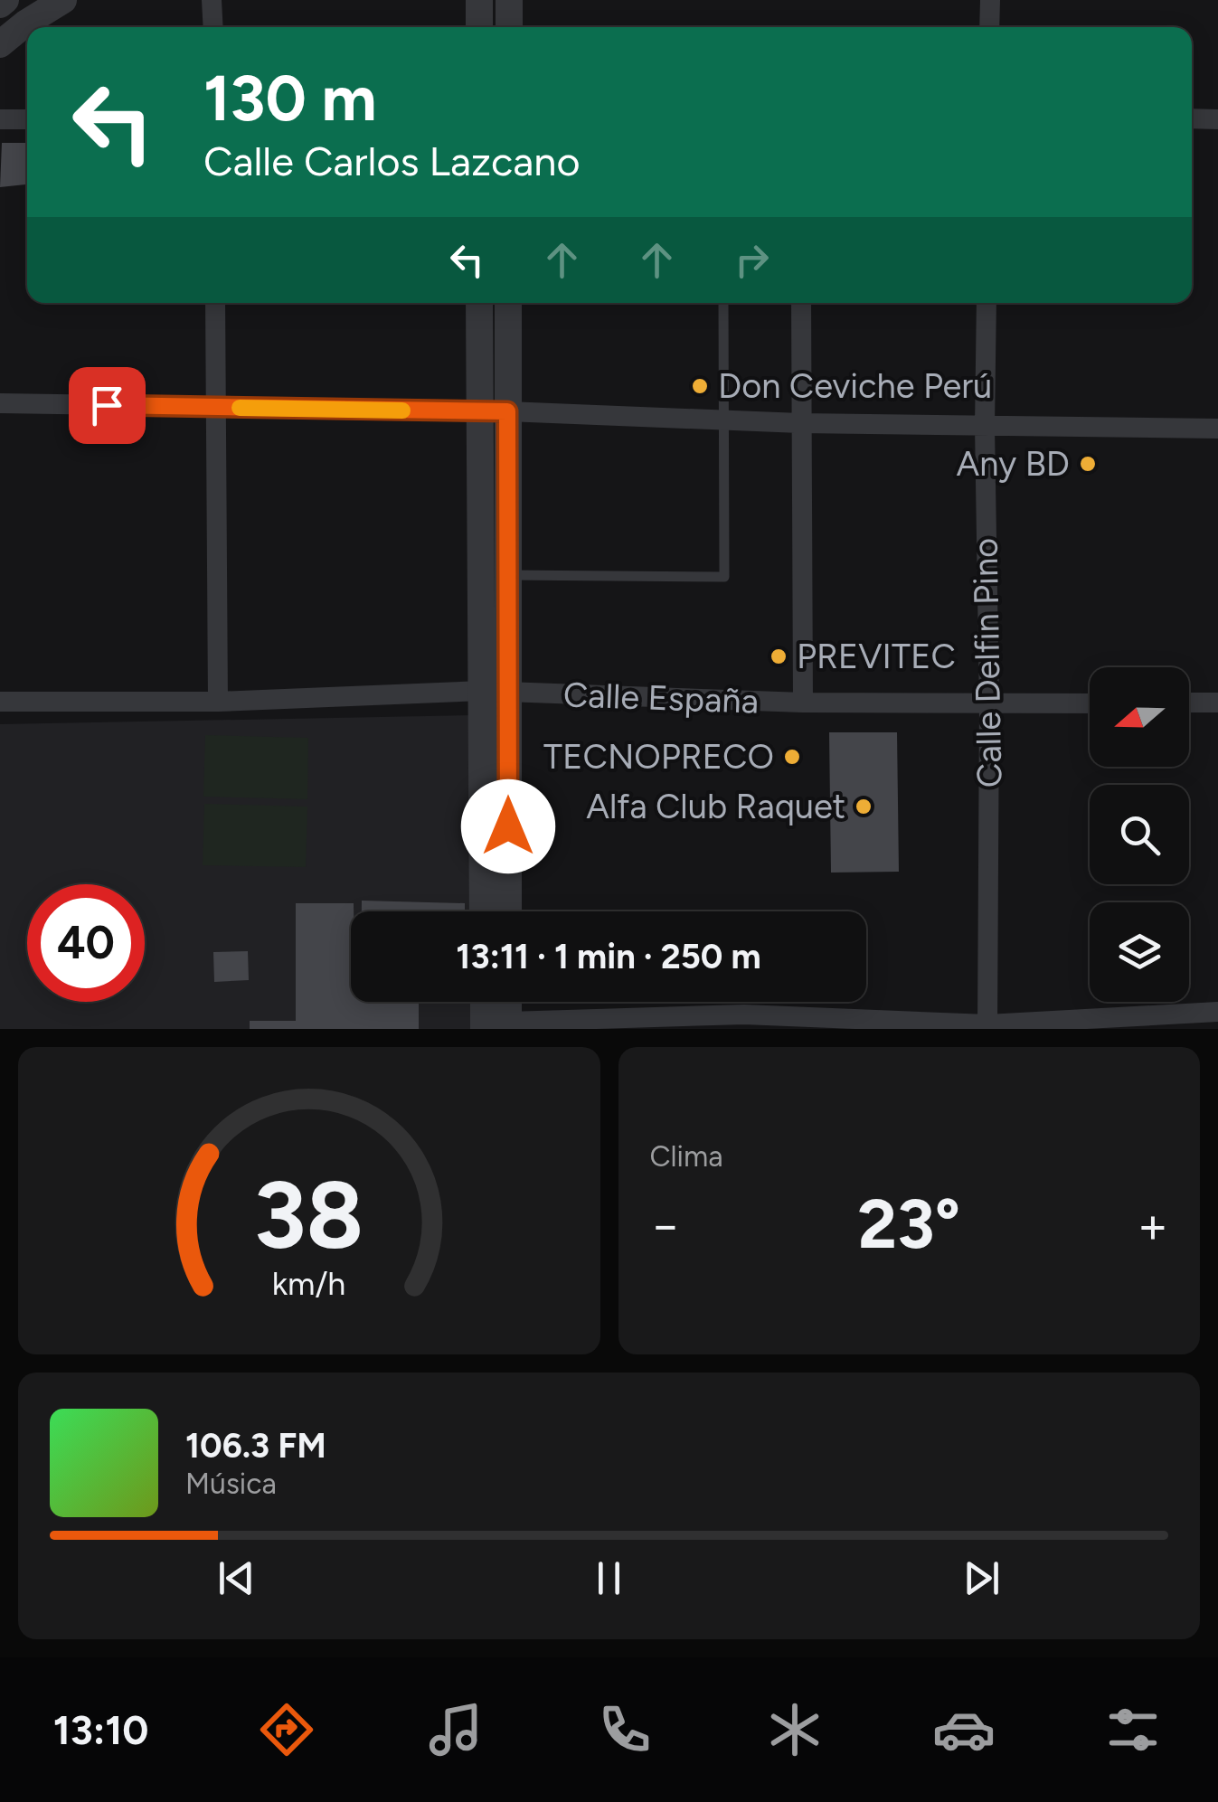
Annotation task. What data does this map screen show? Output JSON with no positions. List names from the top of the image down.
{
  "streets": {
    "street": ["Calle Delfin Pino", "Calle España"]
  },
  "crossings": [
    ["Calle Delfin Pino", "Calle España"]
  ],
  "places": [
    "Don Ceviche Perú",
    "Any BD",
    "PREVITEC",
    "TECNOPRECO",
    "Alfa Club Raquet"
  ],
  "north": "left",
  "page": {
    "turn": ["130 m", "Calle Carlos Lazcano"],
    "limit": "40",
    "trip": "13:11 · 1 min · 250 m",
    "tile": "Clima",
    "heat": ["−", "23°", "+"],
    "song": ["106.3 FM", "Música"],
    "tabs": "13:10",
    "gauge": ["38", "km/h"]
  }
}
